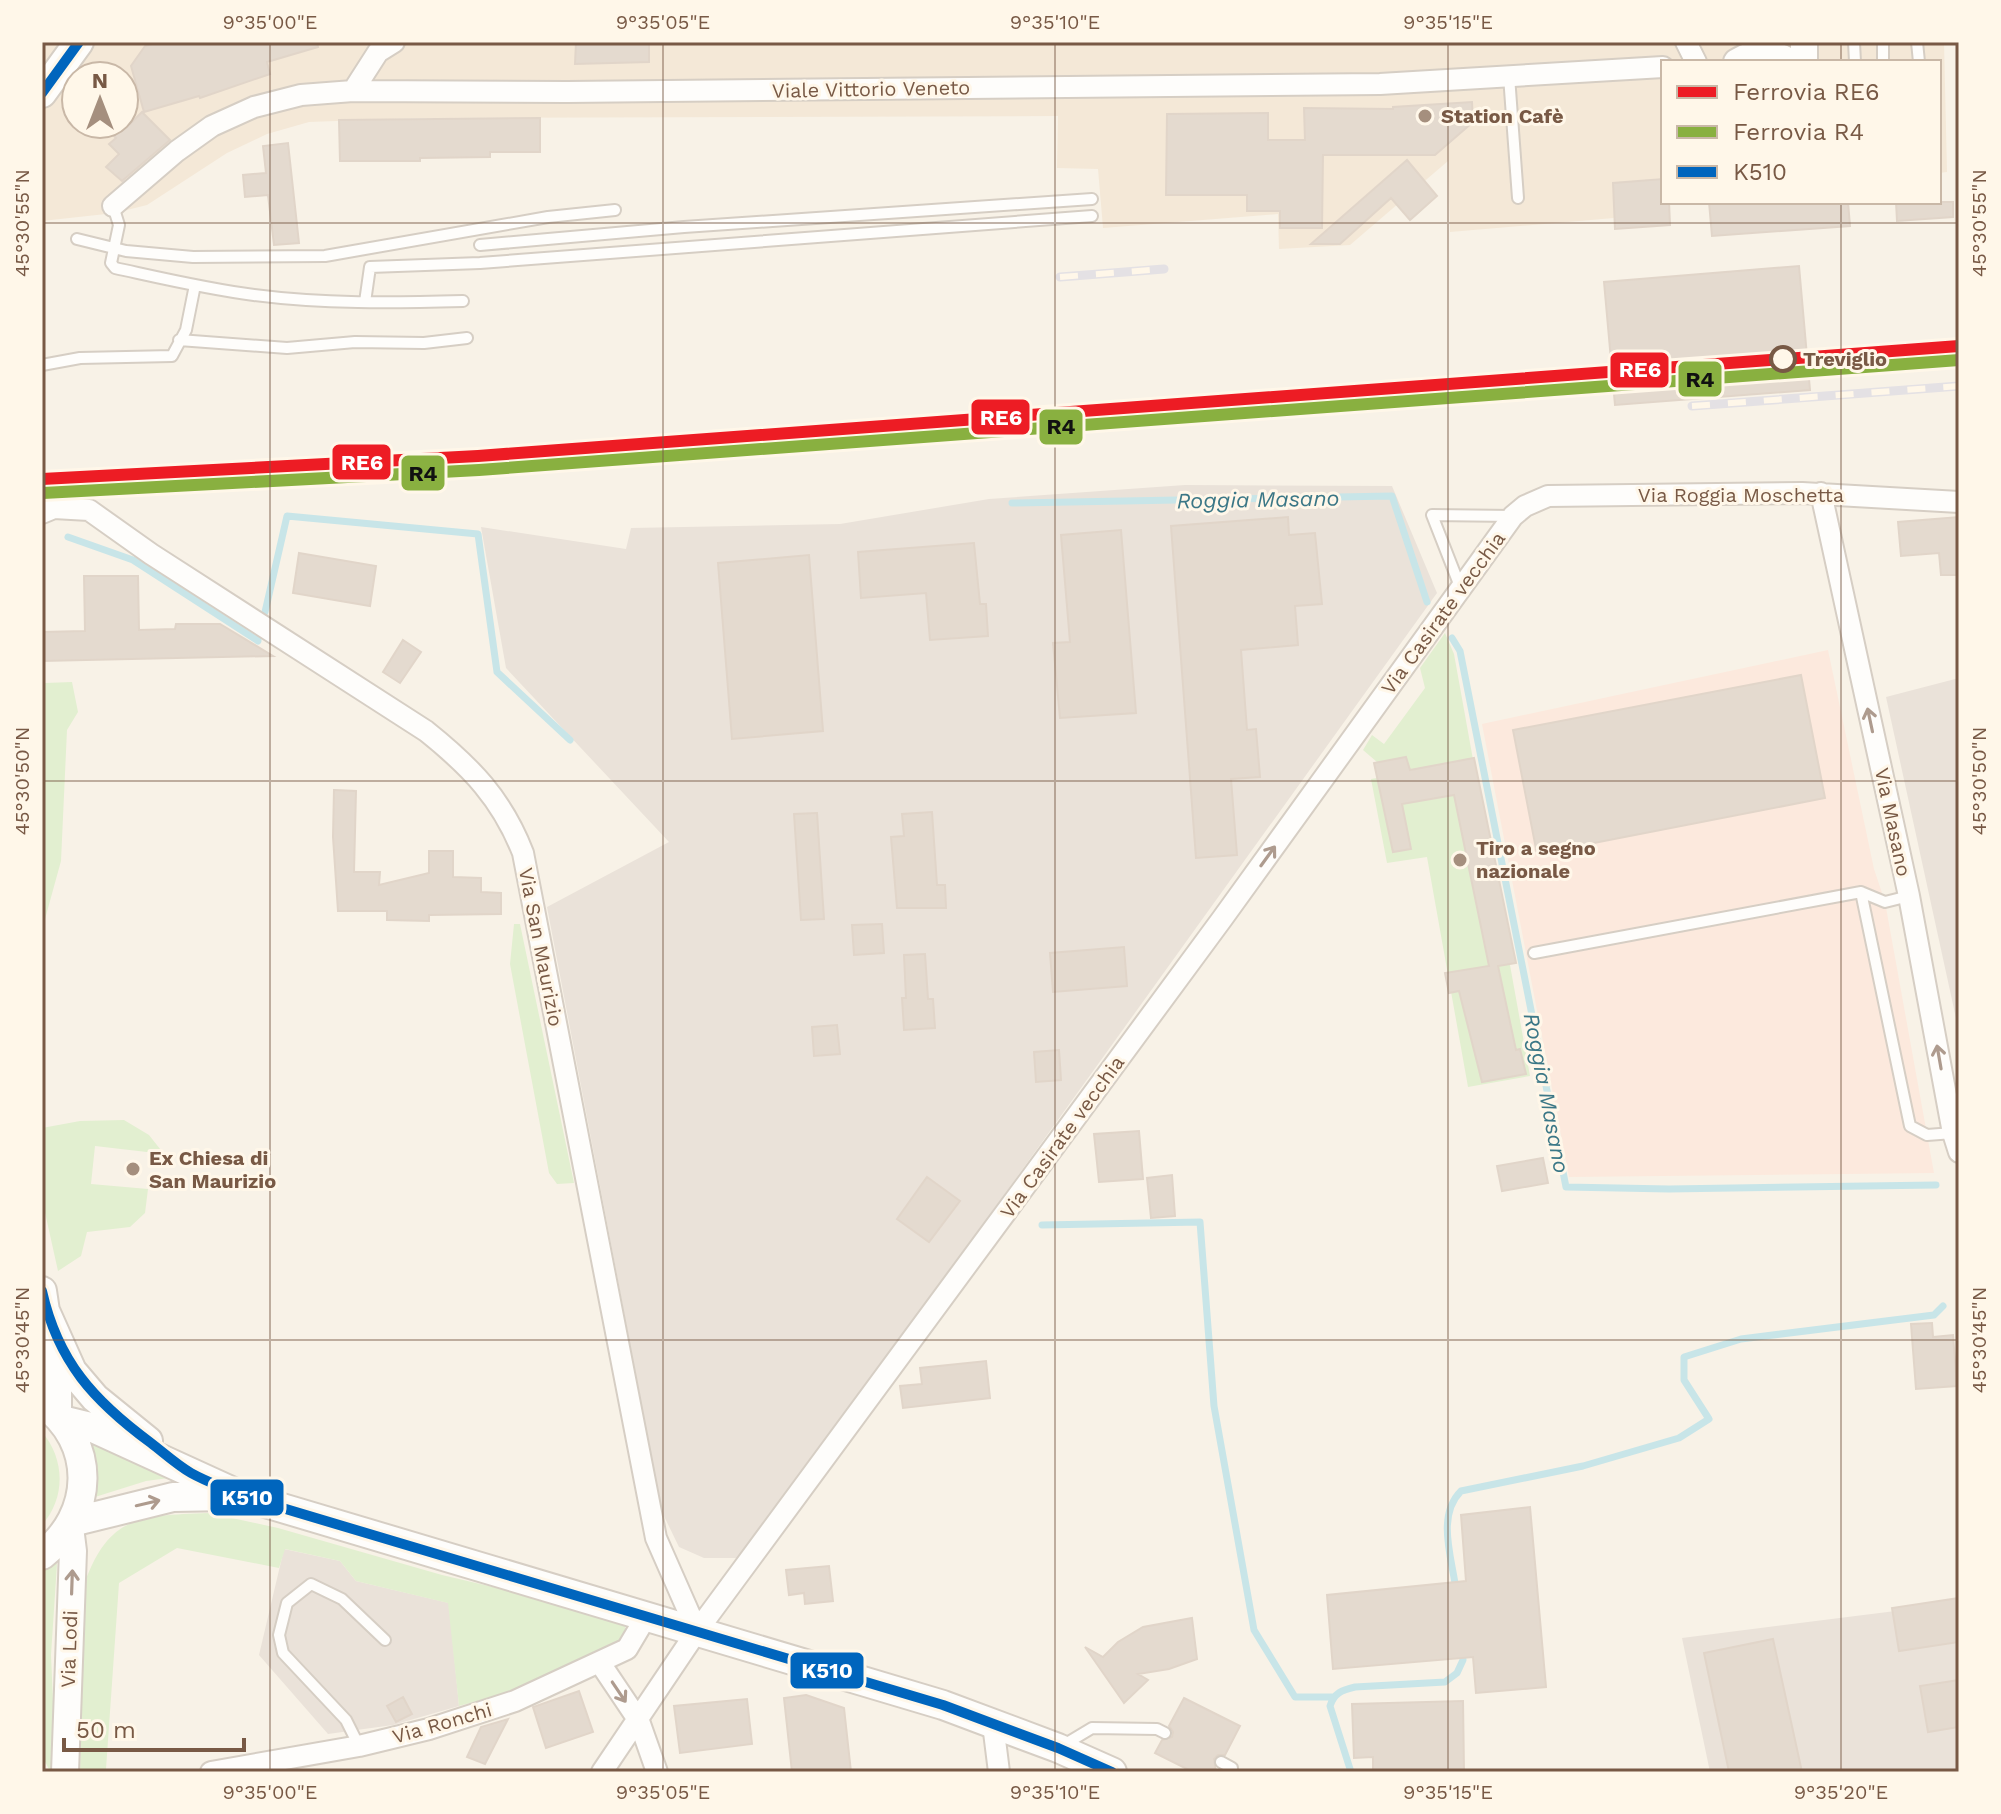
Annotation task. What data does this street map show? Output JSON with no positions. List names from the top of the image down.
{
  "streets": {
    "street": [
      "Viale Vittorio Veneto",
      "Via Roggia Moschetta",
      "Via Casirate vecchia",
      "Via Masano",
      "Via San Maurizio",
      "Via Lodi",
      "Via Ronchi"
    ]
  },
  "crossings": [
    ["Via Roggia Moschetta", "Via Casirate vecchia"],
    ["Via Roggia Moschetta", "Via Masano"],
    ["Via Casirate vecchia", "Via San Maurizio"]
  ],
  "one_way": ["Via Casirate vecchia", "Via Masano", "Via Lodi"],
  "water": ["Roggia Masano"],
  "places": [
    "Station Cafè",
    "Treviglio",
    "Tiro a segno nazionale",
    "Ex Chiesa di San Maurizio"
  ],
  "lines": ["transit line K510", "rail line RE6", "rail line R4"],
  "legend": ["Ferrovia RE6", "Ferrovia R4", "K510"],
  "scale_bar": "50 m",
  "north": "top",
  "coordinates": [
    "9°35'00\"E",
    "9°35'05\"E",
    "9°35'10\"E",
    "9°35'15\"E",
    "45°30'55\"N",
    "45°30'50\"N",
    "45°30'45\"N",
    "9°35'20\"E"
  ]
}
